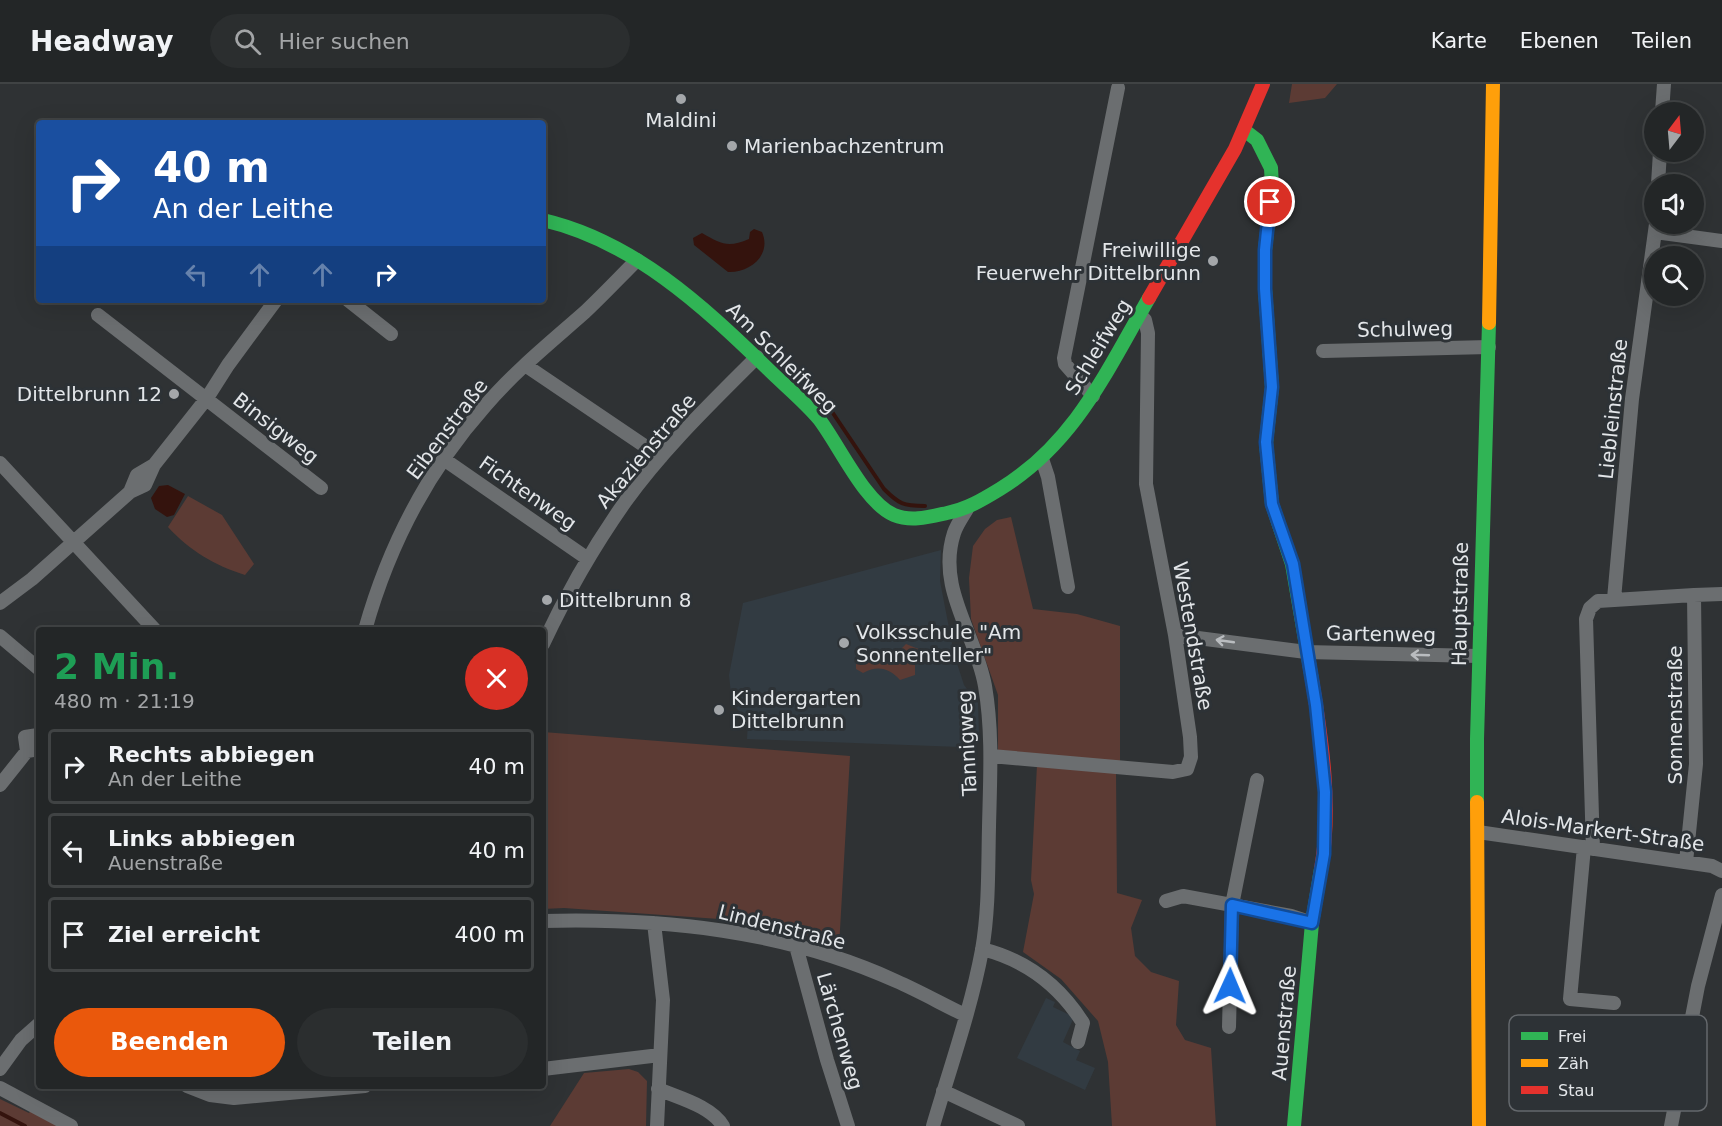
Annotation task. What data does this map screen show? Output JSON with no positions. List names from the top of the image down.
{
  "streets": {
    "street": [
      "Schulweg",
      "Schleifweg",
      "Am Schleifweg",
      "Liebleinstraße",
      "Binsigweg",
      "Eibenstraße",
      "Akazienstraße",
      "Fichtenweg",
      "Hauptstraße",
      "Gartenweg",
      "Westendstraße",
      "Sonnenstraße",
      "Tannigweg",
      "Alois-Markert-Straße",
      "Lindenstraße",
      "Auenstraße",
      "Lärchenweg"
    ]
  },
  "crossings": [
    ["Schulweg", "Hauptstraße"],
    ["Schleifweg", "Am Schleifweg"],
    ["Schleifweg", "Westendstraße"],
    ["Schleifweg", "Tannigweg"],
    ["Schleifweg", "Auenstraße"],
    ["Am Schleifweg", "Eibenstraße"],
    ["Am Schleifweg", "Akazienstraße"],
    ["Eibenstraße", "Fichtenweg"],
    ["Akazienstraße", "Fichtenweg"],
    ["Hauptstraße", "Gartenweg"],
    ["Hauptstraße", "Alois-Markert-Straße"],
    ["Gartenweg", "Westendstraße"],
    ["Gartenweg", "Auenstraße"],
    ["Westendstraße", "Tannigweg"],
    ["Sonnenstraße", "Alois-Markert-Straße"],
    ["Tannigweg", "Lindenstraße"],
    ["Lindenstraße", "Lärchenweg"]
  ],
  "one_way": ["Gartenweg"],
  "places": [
    "Maldini",
    "Marienbachzentrum",
    "Freiwillige Feuerwehr Dittelbrunn",
    "Dittelbrunn 12",
    "Dittelbrunn 8",
    "Volksschule \"Am Sonnenteller\"",
    "Kindergarten Dittelbrunn"
  ],
  "legend": ["Frei", "Zäh", "Stau"],
  "north": "top",
  "page": {
    "header": "Headway",
    "search": "Hier suchen",
    "nav": ["Karte", "Ebenen", "Teilen"],
    "turn": ["40 m", "An der Leithe"],
    "heading": ["2 Min.", "480 m · 21:19"],
    "list": [
      {
        "name": "Rechts abbiegen",
        "note": "An der Leithe",
        "value": "40 m"
      },
      {
        "name": "Links abbiegen",
        "note": "Auenstraße",
        "value": "40 m"
      },
      {
        "name": "Ziel erreicht",
        "value": "400 m"
      }
    ],
    "buttons": ["Beenden", "Teilen"]
  }
}
